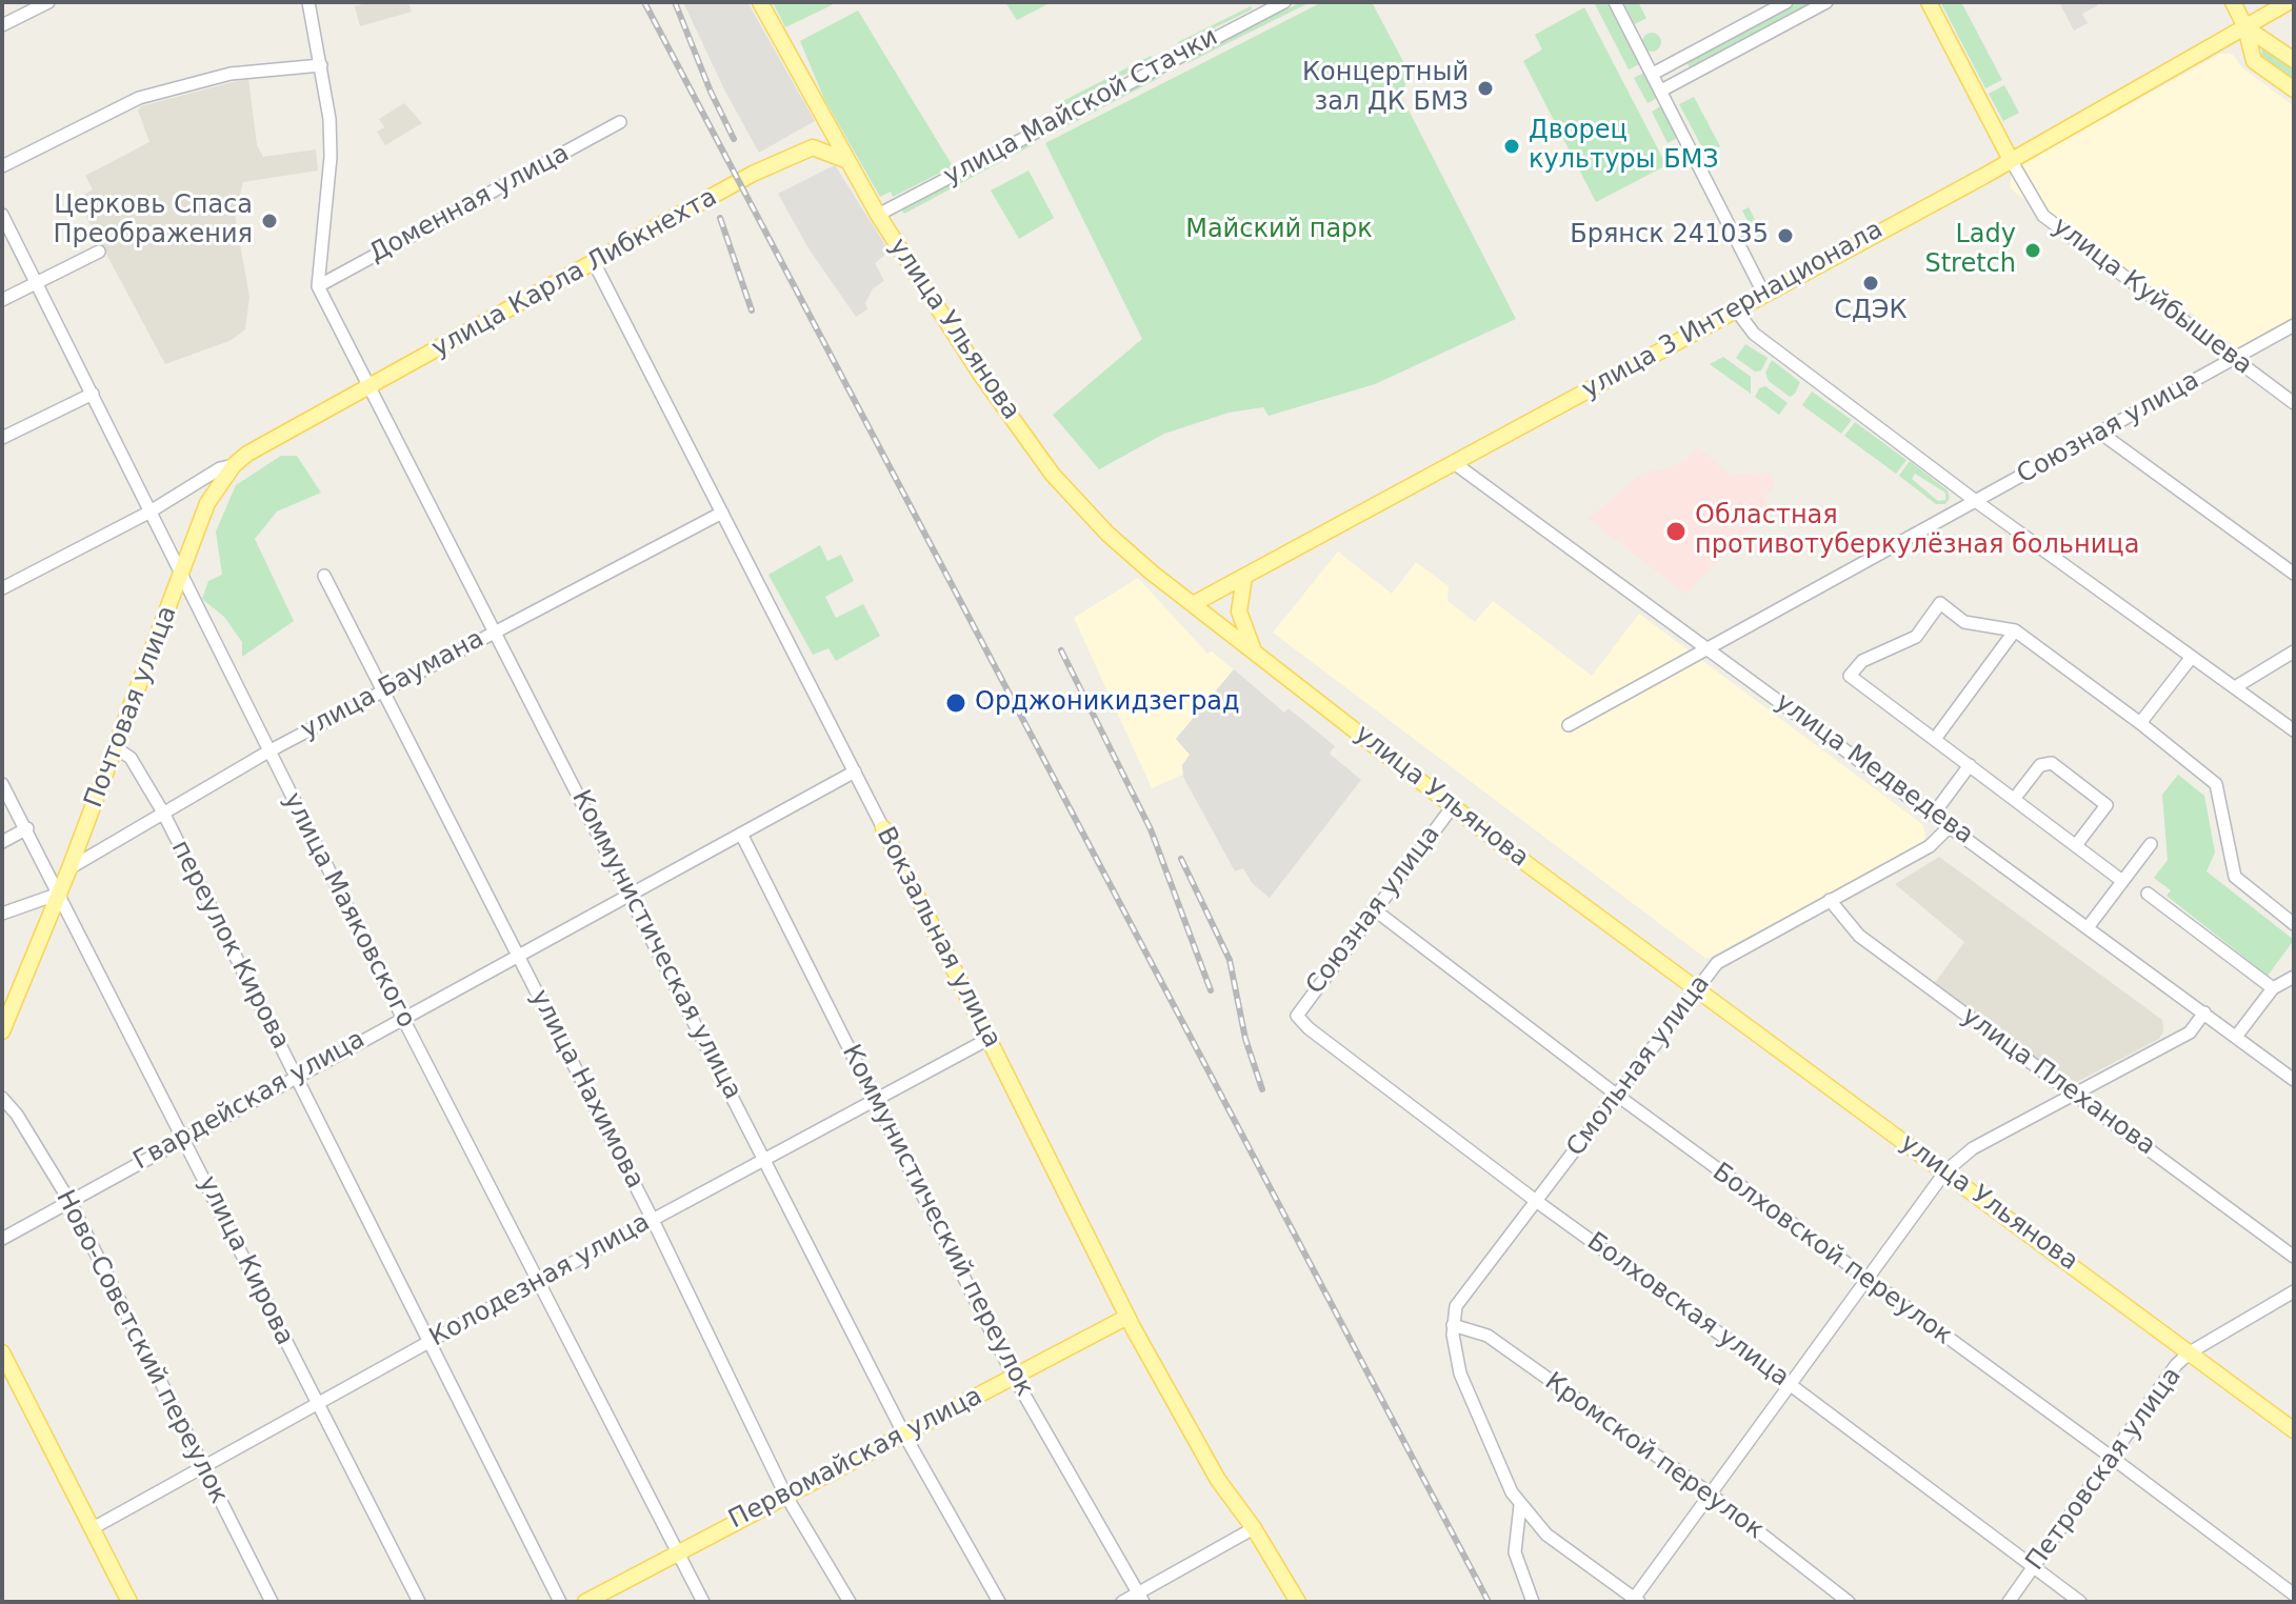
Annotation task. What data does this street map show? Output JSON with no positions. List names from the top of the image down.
{
  "streets": {
    "main road": [
      "улица Карла Либкнехта",
      "улица Куйбышева",
      "улица 3 Интернационала",
      "улица Ульянова",
      "Почтовая улица",
      "Вокзальная улица",
      "Первомайская улица"
    ],
    "street": [
      "улица Майской Стачки",
      "Доменная улица",
      "Союзная улица",
      "улица Баумана",
      "улица Медведева",
      "улица Маяковского",
      "переулок Кирова",
      "Коммунистическая улица",
      "Смольная улица",
      "улица Плеханова",
      "улица Нахимова",
      "Гвардейская улица",
      "Коммунистический переулок",
      "Болховской переулок",
      "улица Кирова",
      "Колодезная улица",
      "Болховская улица",
      "Ново-Советский переулок",
      "Кромской переулок",
      "Петровская улица"
    ]
  },
  "crossings": [
    ["улица Майской Стачки", "улица Ульянова"],
    ["Доменная улица", "Коммунистическая улица"],
    ["улица Карла Либкнехта", "Почтовая улица"],
    ["улица Карла Либкнехта", "Вокзальная улица"],
    ["улица Карла Либкнехта", "Коммунистическая улица"],
    ["улица Куйбышева", "улица 3 Интернационала"],
    ["улица Куйбышева", "Союзная улица"],
    ["улица 3 Интернационала", "улица Ульянова"],
    ["улица 3 Интернационала", "улица Медведева"],
    ["улица Ульянова", "Союзная улица"],
    ["улица Ульянова", "Смольная улица"],
    ["улица Ульянова", "Петровская улица"],
    ["Союзная улица", "улица Медведева"],
    ["Союзная улица", "Болховской переулок"],
    ["Союзная улица", "Болховская улица"],
    ["улица Баумана", "Почтовая улица"],
    ["улица Баумана", "улица Маяковского"],
    ["улица Баумана", "Вокзальная улица"],
    ["улица Баумана", "переулок Кирова"],
    ["улица Баумана", "Коммунистическая улица"],
    ["улица Баумана", "улица Нахимова"],
    ["Почтовая улица", "улица Маяковского"],
    ["Почтовая улица", "переулок Кирова"],
    ["Почтовая улица", "улица Кирова"],
    ["улица Медведева", "Смольная улица"],
    ["улица Маяковского", "Гвардейская улица"],
    ["улица Маяковского", "Колодезная улица"],
    ["улица Маяковского", "Первомайская улица"],
    ["Вокзальная улица", "Гвардейская улица"],
    ["Вокзальная улица", "Колодезная улица"],
    ["Вокзальная улица", "Первомайская улица"],
    ["переулок Кирова", "Гвардейская улица"],
    ["переулок Кирова", "Колодезная улица"],
    ["Коммунистическая улица", "Гвардейская улица"],
    ["Коммунистическая улица", "Колодезная улица"],
    ["Коммунистическая улица", "Первомайская улица"],
    ["Смольная улица", "улица Плеханова"],
    ["Смольная улица", "Болховской переулок"],
    ["Смольная улица", "Болховская улица"],
    ["Смольная улица", "Кромской переулок"],
    ["улица Нахимова", "Гвардейская улица"],
    ["улица Нахимова", "Колодезная улица"],
    ["улица Нахимова", "Первомайская улица"],
    ["Гвардейская улица", "Коммунистический переулок"],
    ["Гвардейская улица", "улица Кирова"],
    ["Гвардейская улица", "Ново-Советский переулок"],
    ["Коммунистический переулок", "Колодезная улица"],
    ["Коммунистический переулок", "Первомайская улица"],
    ["Болховской переулок", "Петровская улица"],
    ["улица Кирова", "Колодезная улица"],
    ["Колодезная улица", "Ново-Советский переулок"],
    ["Болховская улица", "Петровская улица"]
  ],
  "parks": ["Майский парк"],
  "places": [
    "Концертный зал ДК БМЗ",
    "Дворец культуры БМЗ",
    "Церковь Спаса Преображения",
    "Брянск 241035",
    "Lady Stretch",
    "СДЭК",
    "Областная противотуберкулёзная больница",
    "Орджоникидзеград"
  ]
}
